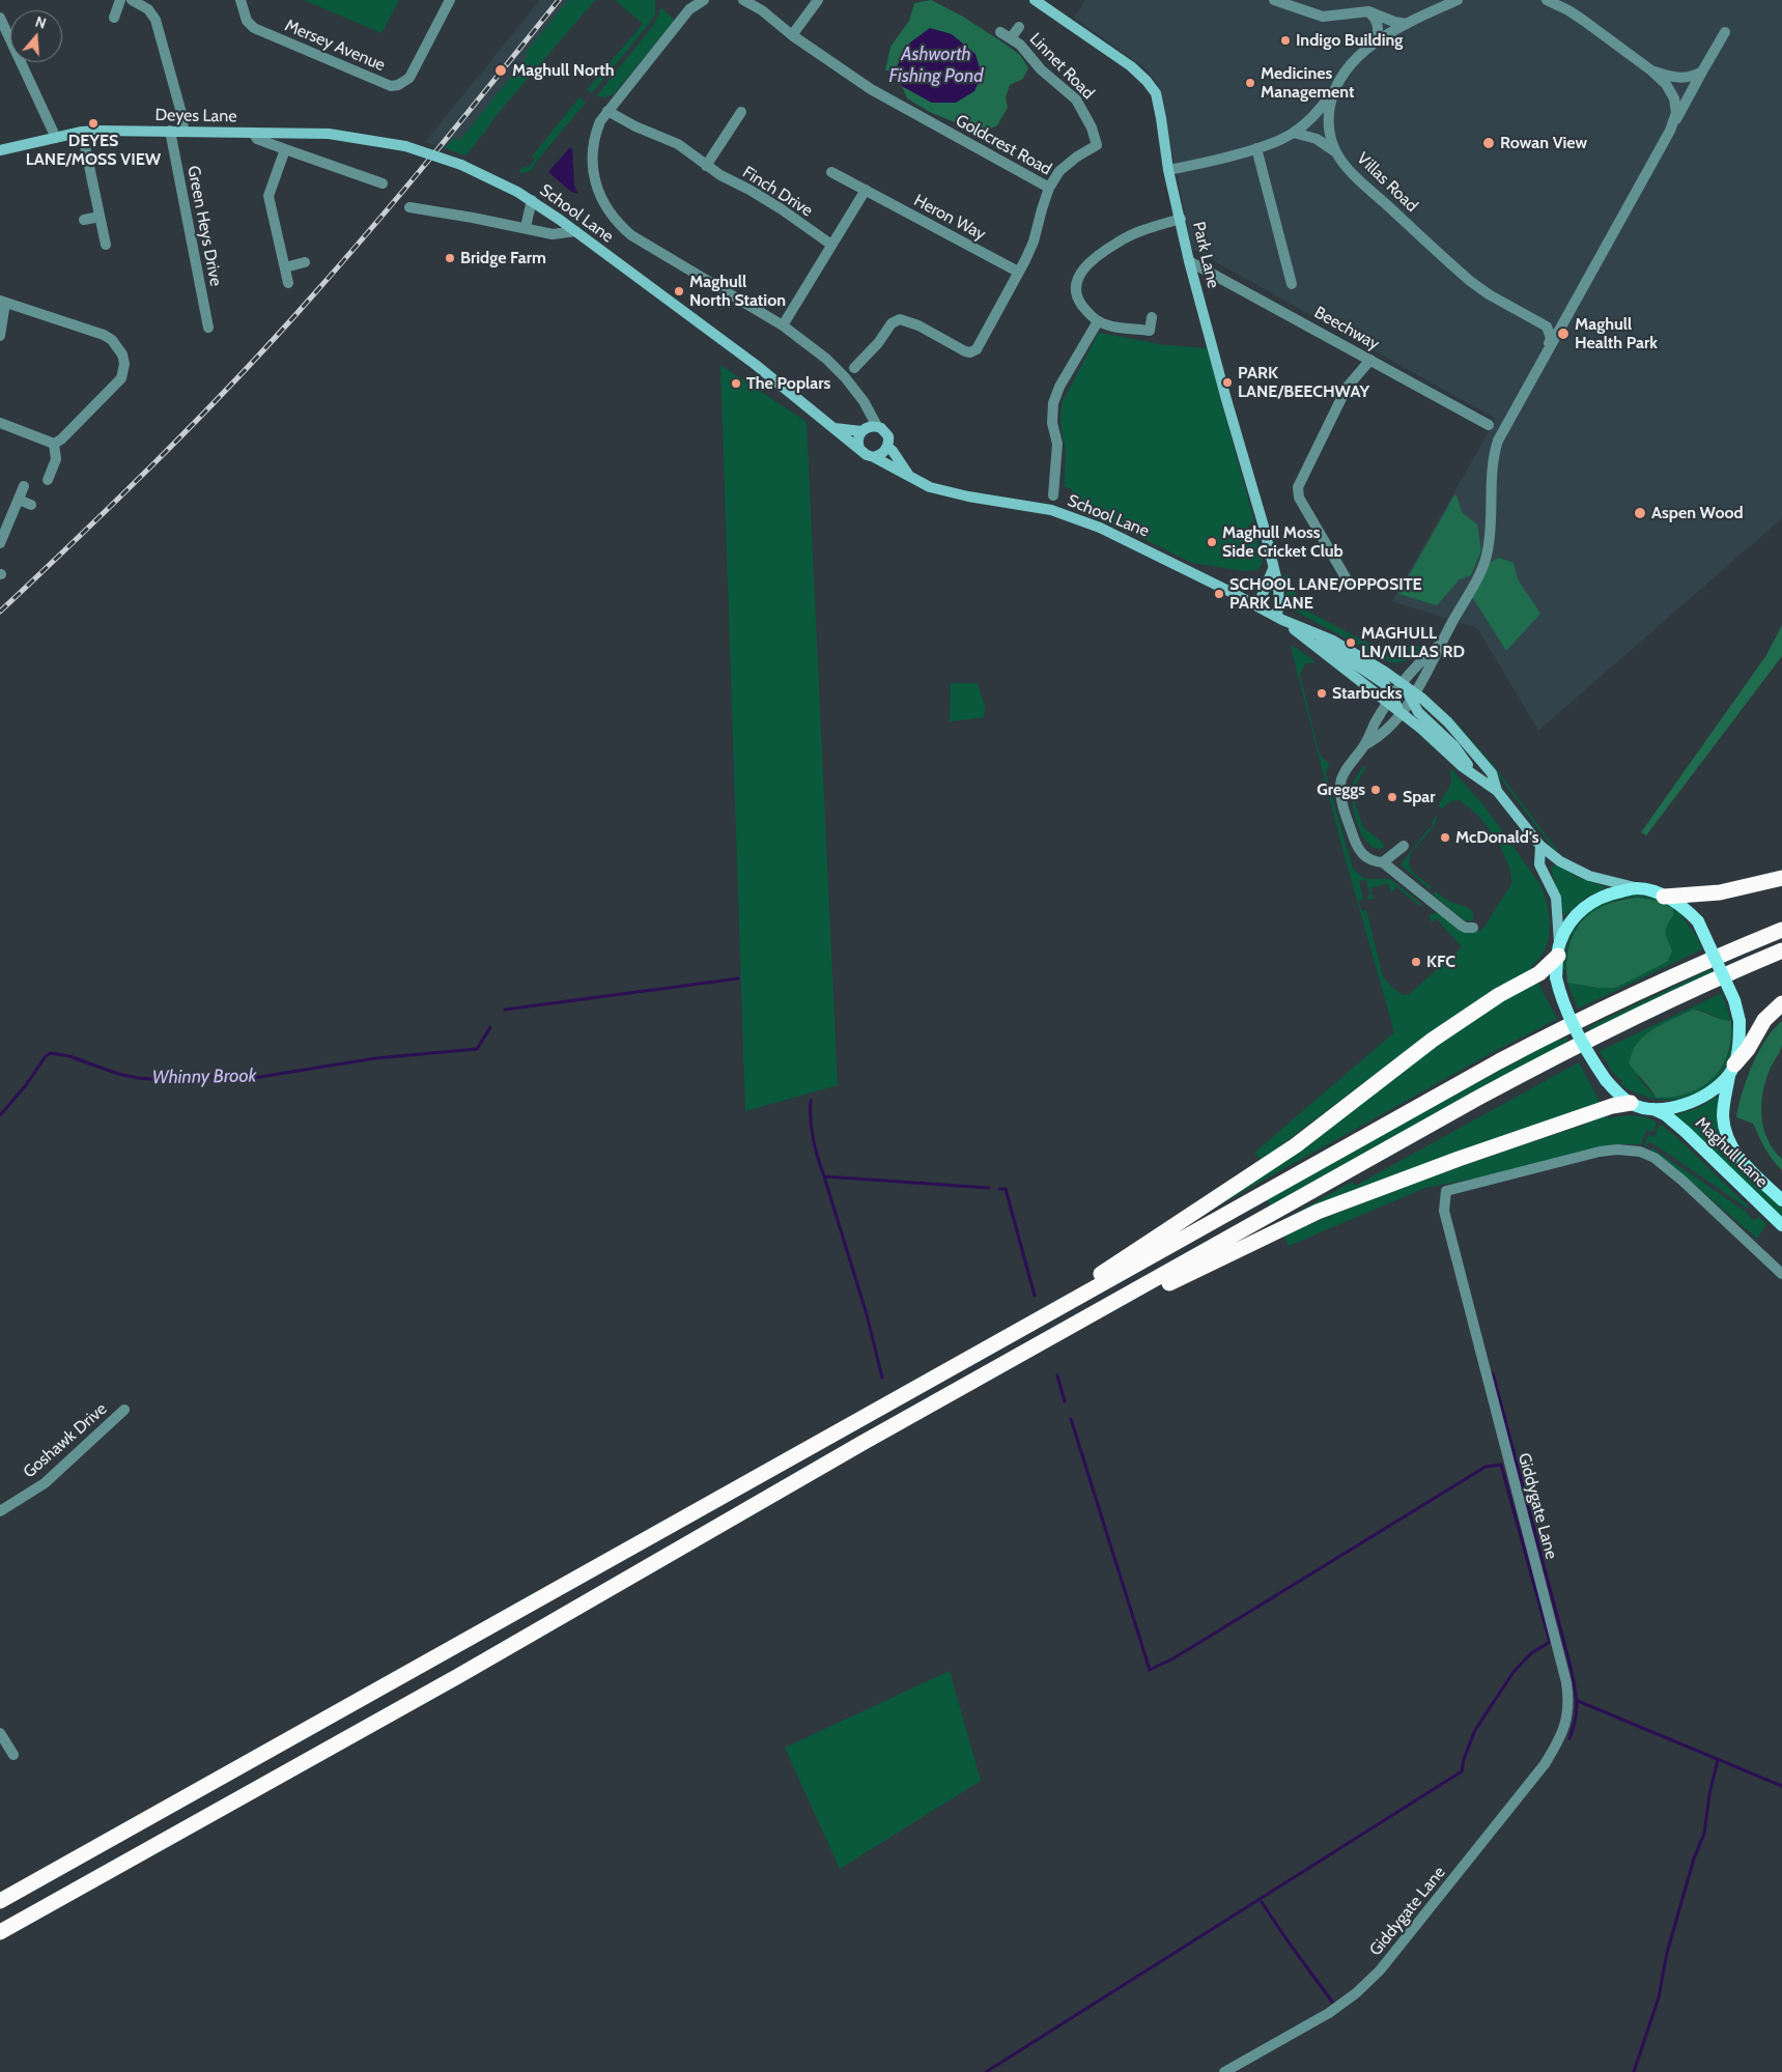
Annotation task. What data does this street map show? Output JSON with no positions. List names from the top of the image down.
{
  "streets": {
    "main road": ["Maghull Lane"],
    "street": [
      "Mersey Avenue",
      "Linnet Road",
      "Deyes Lane",
      "Goldcrest Road",
      "Villas Road",
      "Finch Drive",
      "School Lane",
      "Heron Way",
      "Green Heys Drive",
      "Park Lane",
      "Beechway",
      "Goshawk Drive",
      "Giddygate Lane"
    ]
  },
  "crossings": [
    ["Linnet Road", "Goldcrest Road"],
    ["Deyes Lane", "School Lane"],
    ["Deyes Lane", "Green Heys Drive"],
    ["Goldcrest Road", "Heron Way"],
    ["School Lane", "Park Lane"],
    ["Park Lane", "Beechway"]
  ],
  "water": ["Ashworth Fishing Pond", "Whinny Brook"],
  "places": [
    "Indigo Building",
    "Maghull North",
    "Medicines Management",
    "DEYES LANE/MOSS VIEW",
    "Rowan View",
    "Bridge Farm",
    "Maghull North Station",
    "Maghull Health Park",
    "PARK LANE/BEECHWAY",
    "The Poplars",
    "Aspen Wood",
    "Maghull Moss Side Cricket Club",
    "SCHOOL LANE/OPPOSITE PARK LANE",
    "MAGHULL LN/VILLAS RD",
    "Starbucks",
    "Greggs",
    "Spar",
    "McDonald's",
    "KFC"
  ],
  "north": "top"
}
